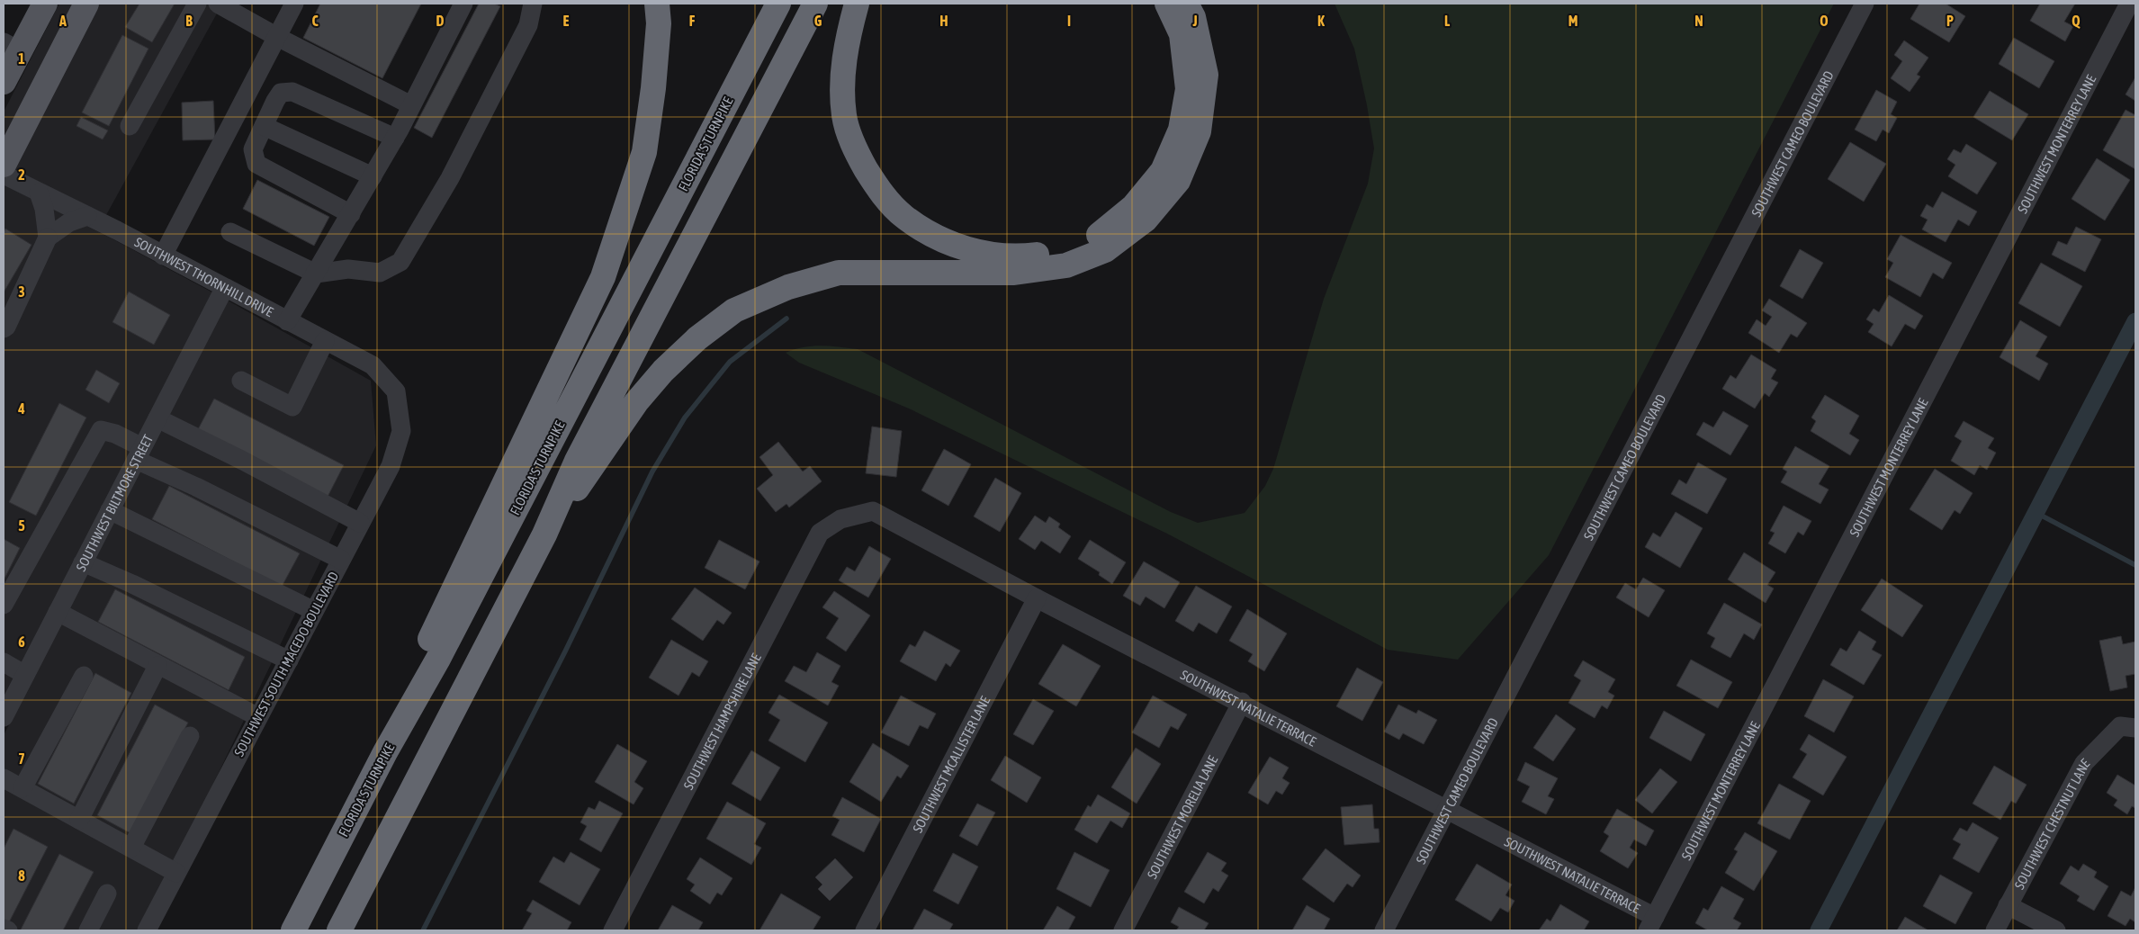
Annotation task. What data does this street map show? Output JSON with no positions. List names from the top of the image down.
{
  "streets": {
    "highway": ["FLORIDA'S TURNPIKE"],
    "street": [
      "SOUTHWEST CAMEO BOULEVARD",
      "SOUTHWEST MONTERREY LANE",
      "SOUTHWEST THORNHILL DRIVE",
      "SOUTHWEST BILTMORE STREET",
      "SOUTHWEST SOUTH MACEDO BOULEVARD",
      "SOUTHWEST NATALIE TERRACE",
      "SOUTHWEST HAMPSHIRE LANE",
      "SOUTHWEST MCALLISTER LANE",
      "SOUTHWEST MORELIA LANE",
      "SOUTHWEST CHESTNUT LANE"
    ]
  },
  "crossings": [
    ["SOUTHWEST CAMEO BOULEVARD", "SOUTHWEST NATALIE TERRACE"],
    ["SOUTHWEST MONTERREY LANE", "SOUTHWEST NATALIE TERRACE"],
    ["SOUTHWEST THORNHILL DRIVE", "SOUTHWEST BILTMORE STREET"],
    ["SOUTHWEST THORNHILL DRIVE", "SOUTHWEST SOUTH MACEDO BOULEVARD"],
    ["SOUTHWEST NATALIE TERRACE", "SOUTHWEST HAMPSHIRE LANE"],
    ["SOUTHWEST NATALIE TERRACE", "SOUTHWEST MCALLISTER LANE"],
    ["SOUTHWEST NATALIE TERRACE", "SOUTHWEST MORELIA LANE"]
  ],
  "grid": {
    "columns": [
      "A",
      "B",
      "C",
      "D",
      "E",
      "F",
      "G",
      "H",
      "I",
      "J",
      "K",
      "L",
      "M",
      "N",
      "O",
      "P",
      "Q"
    ],
    "rows": [
      "1",
      "2",
      "3",
      "4",
      "5",
      "6",
      "7",
      "8"
    ]
  }
}
